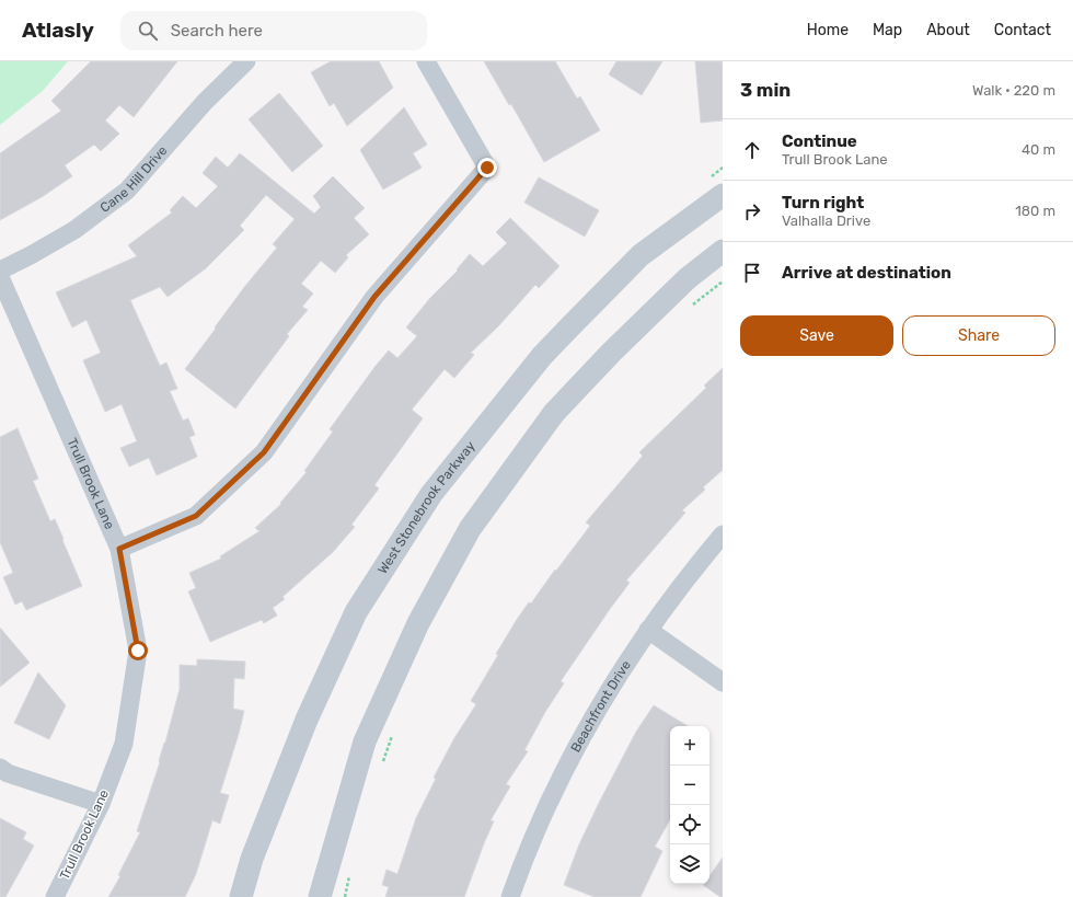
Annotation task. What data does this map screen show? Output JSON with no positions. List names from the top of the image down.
{
  "streets": {
    "street": [
      "Cane Hill Drive",
      "Trull Brook Lane",
      "West Stonebrook Parkway",
      "Beachfront Drive"
    ]
  },
  "page": {
    "header": "Atlasly",
    "search": "Search here",
    "nav": [
      "Home",
      "Map",
      "About",
      "Contact"
    ],
    "heading": ["3 min", "Walk · 220 m"],
    "list": [
      ["Continue", "Trull Brook Lane", "40 m"],
      ["Turn right", "Valhalla Drive", "180 m"],
      "Arrive at destination"
    ],
    "buttons": ["Save", "Share"],
    "map_buttons": ["+", "−"]
  }
}
